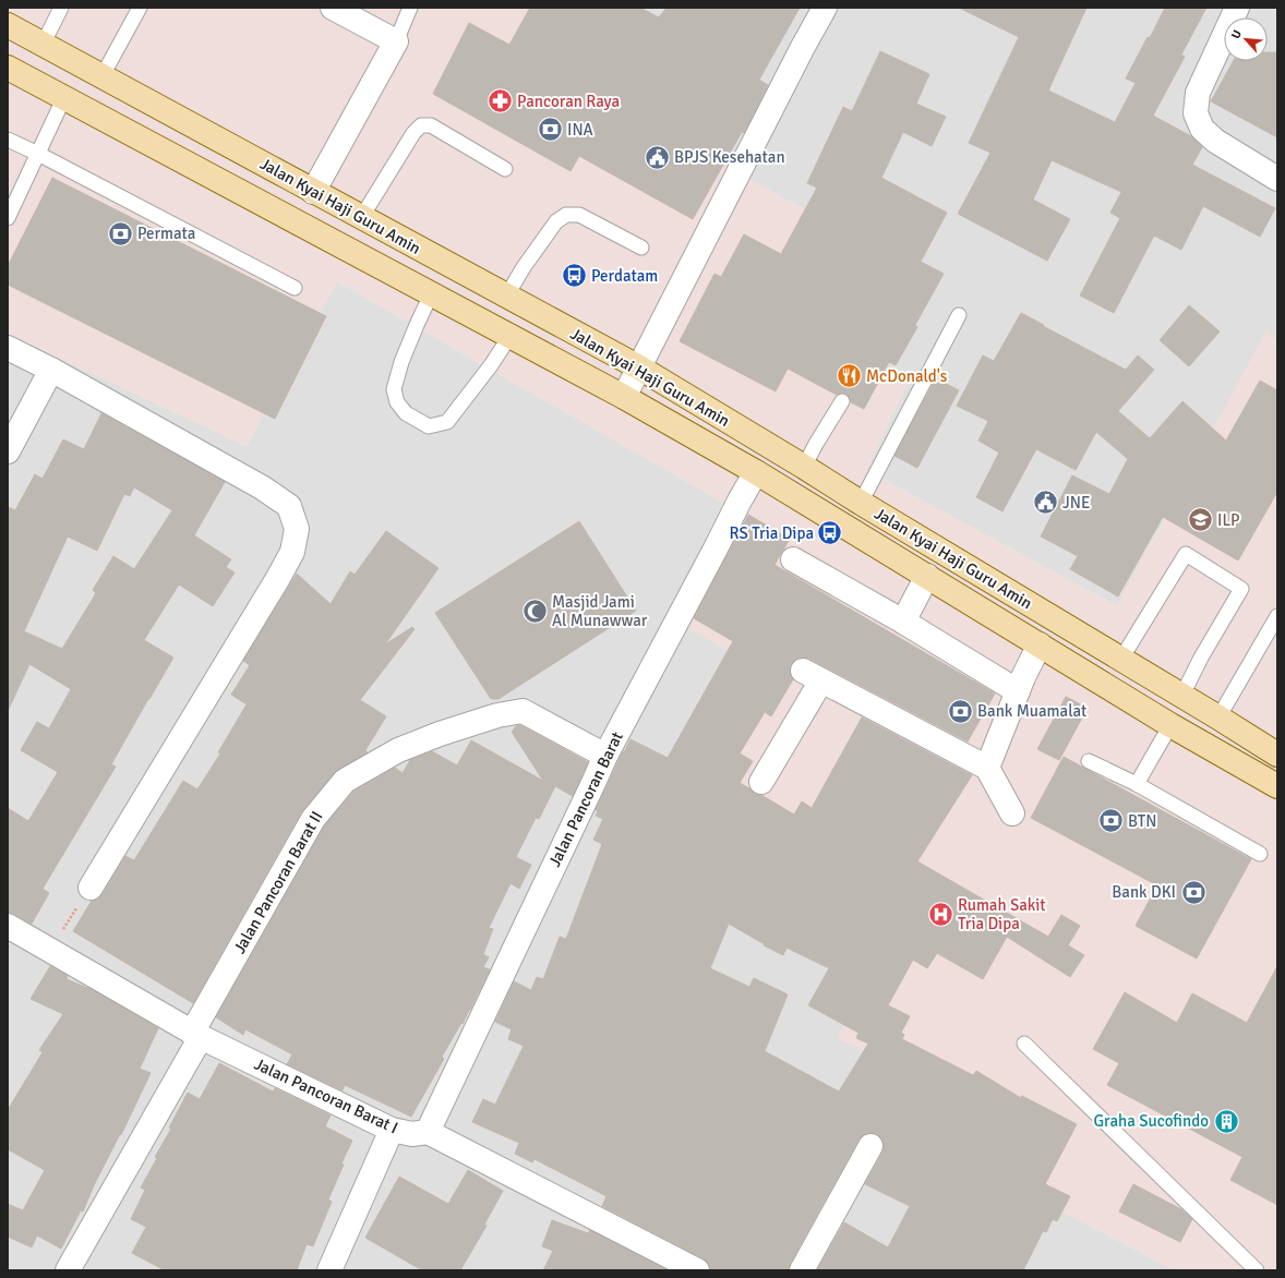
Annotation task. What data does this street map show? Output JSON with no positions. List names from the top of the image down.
{
  "streets": {
    "main road": ["Jalan Kyai Haji Guru Amin"],
    "street": ["Jalan Pancoran Barat", "Jalan Pancoran Barat II", "Jalan Pancoran Barat I"]
  },
  "crossings": [
    ["Jalan Kyai Haji Guru Amin", "Jalan Pancoran Barat"],
    ["Jalan Pancoran Barat", "Jalan Pancoran Barat II"],
    ["Jalan Pancoran Barat", "Jalan Pancoran Barat I"],
    ["Jalan Pancoran Barat II", "Jalan Pancoran Barat I"]
  ],
  "places": {
    "pharmacy": ["Pancoran Raya"],
    "bank": [
      "INA",
      "Permata",
      "Bank Muamalat",
      "BTN",
      "Bank DKI"
    ],
    "public building": ["BPJS Kesehatan", "JNE"],
    "bus stop": ["Perdatam", "RS Tria Dipa"],
    "restaurant": ["McDonald's"],
    "school or university": ["ILP"],
    "mosque": ["Masjid Jami Al Munawwar"],
    "hospital": ["Rumah Sakit Tria Dipa"],
    "building": ["Graha Sucofindo"]
  },
  "north": "top left"
}
